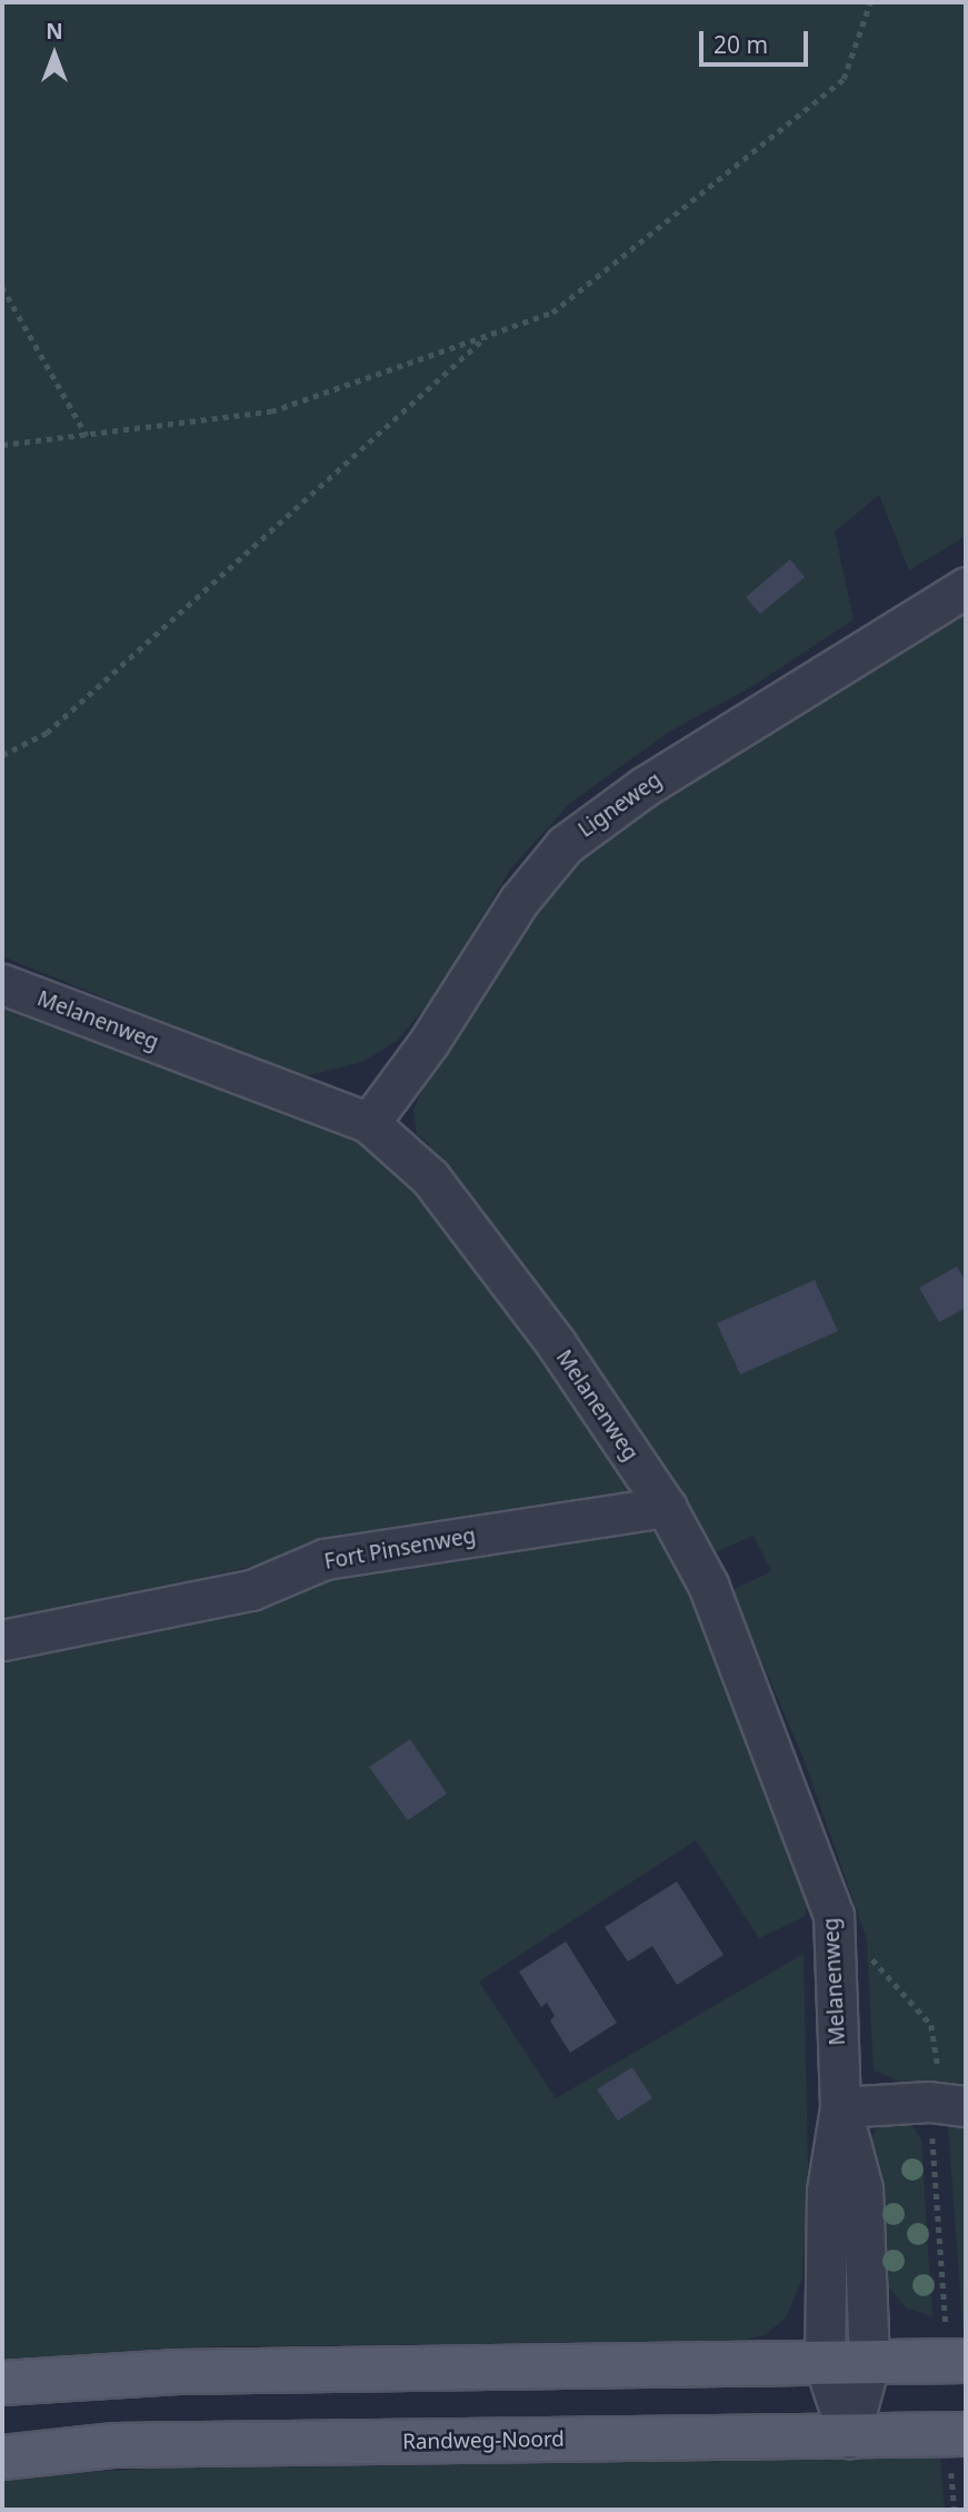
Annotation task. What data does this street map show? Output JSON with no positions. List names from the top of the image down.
{
  "streets": {
    "main road": ["Randweg-Noord"],
    "street": ["Ligneweg", "Melanenweg", "Fort Pinsenweg"]
  },
  "crossings": [
    ["Ligneweg", "Melanenweg"],
    ["Melanenweg", "Fort Pinsenweg"],
    ["Melanenweg", "Randweg-Noord"]
  ],
  "scale_bar": "20 m",
  "north": "top"
}
